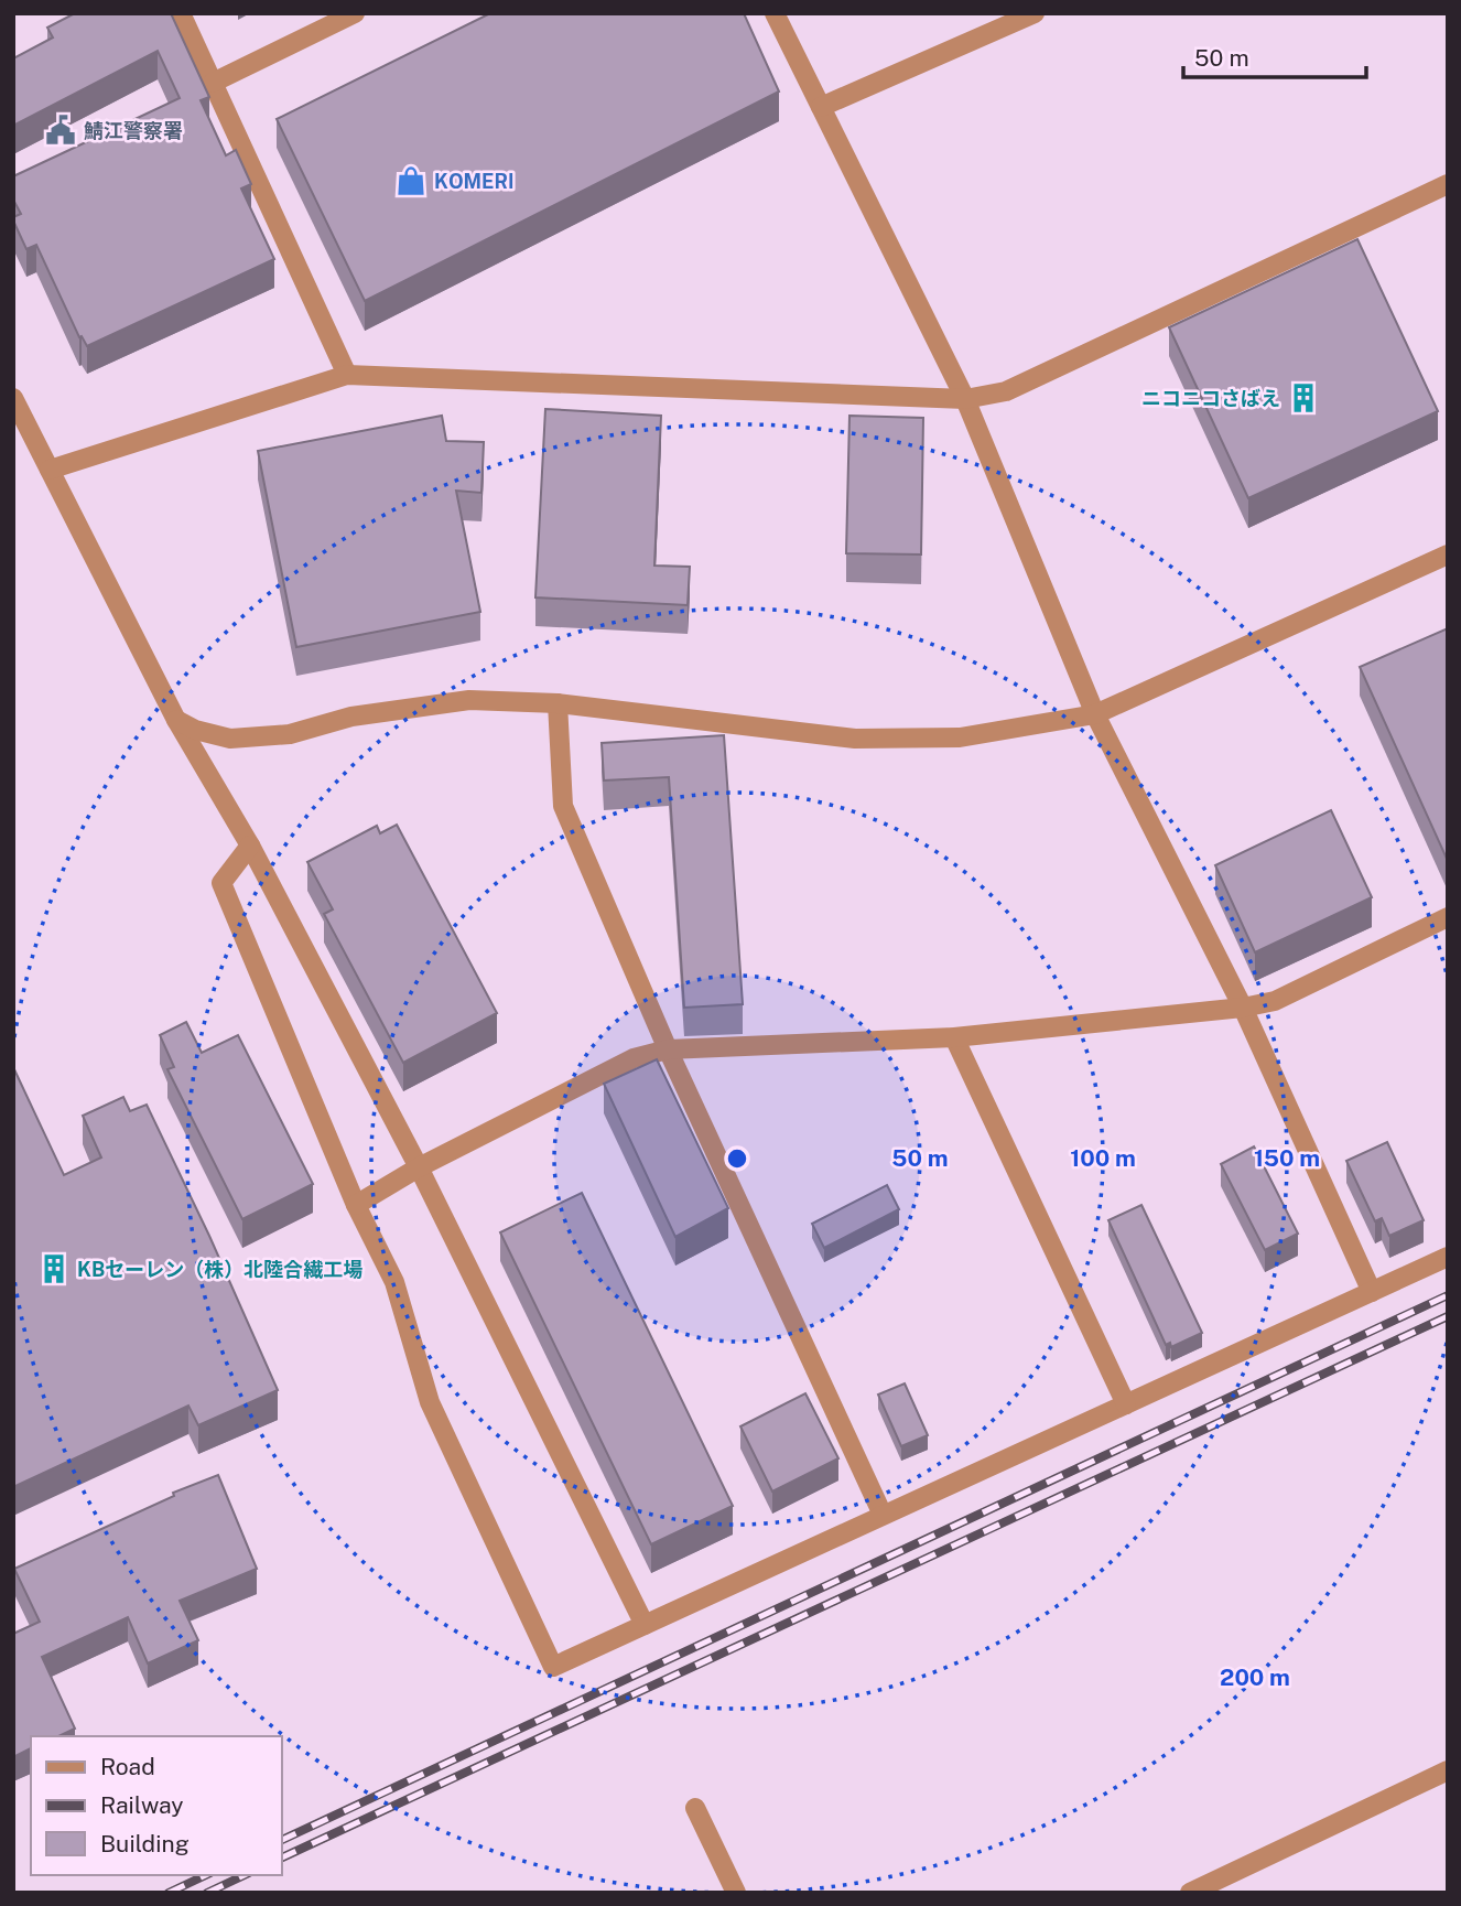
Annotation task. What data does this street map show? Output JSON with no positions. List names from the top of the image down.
{
  "places": {
    "public building": ["鯖江警察署"],
    "shop": ["KOMERI"],
    "building": ["ニコニコさばえ", "KBセーレン（株）北陸合繊工場"]
  },
  "legend": ["Road", "Railway", "Building"],
  "scale_bar": "50 m",
  "rings": [
    "50 m",
    "100 m",
    "150 m",
    "200 m"
  ]
}
